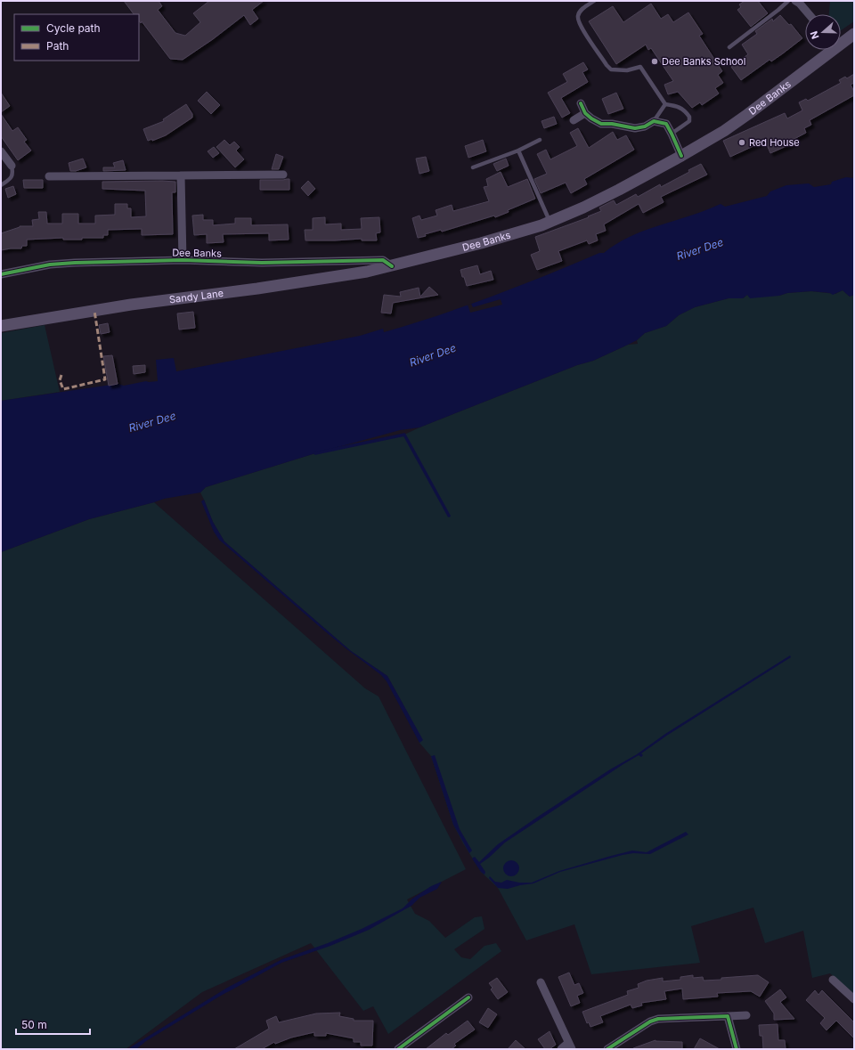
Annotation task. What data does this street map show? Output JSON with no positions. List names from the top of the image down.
{
  "streets": {
    "main road": ["Dee Banks", "Sandy Lane"]
  },
  "crossings": [
    ["Dee Banks", "Sandy Lane"]
  ],
  "water": ["River Dee"],
  "places": ["Dee Banks School", "Red House"],
  "legend": ["Cycle path", "Path"],
  "scale_bar": "50 m",
  "north": "left"
}
